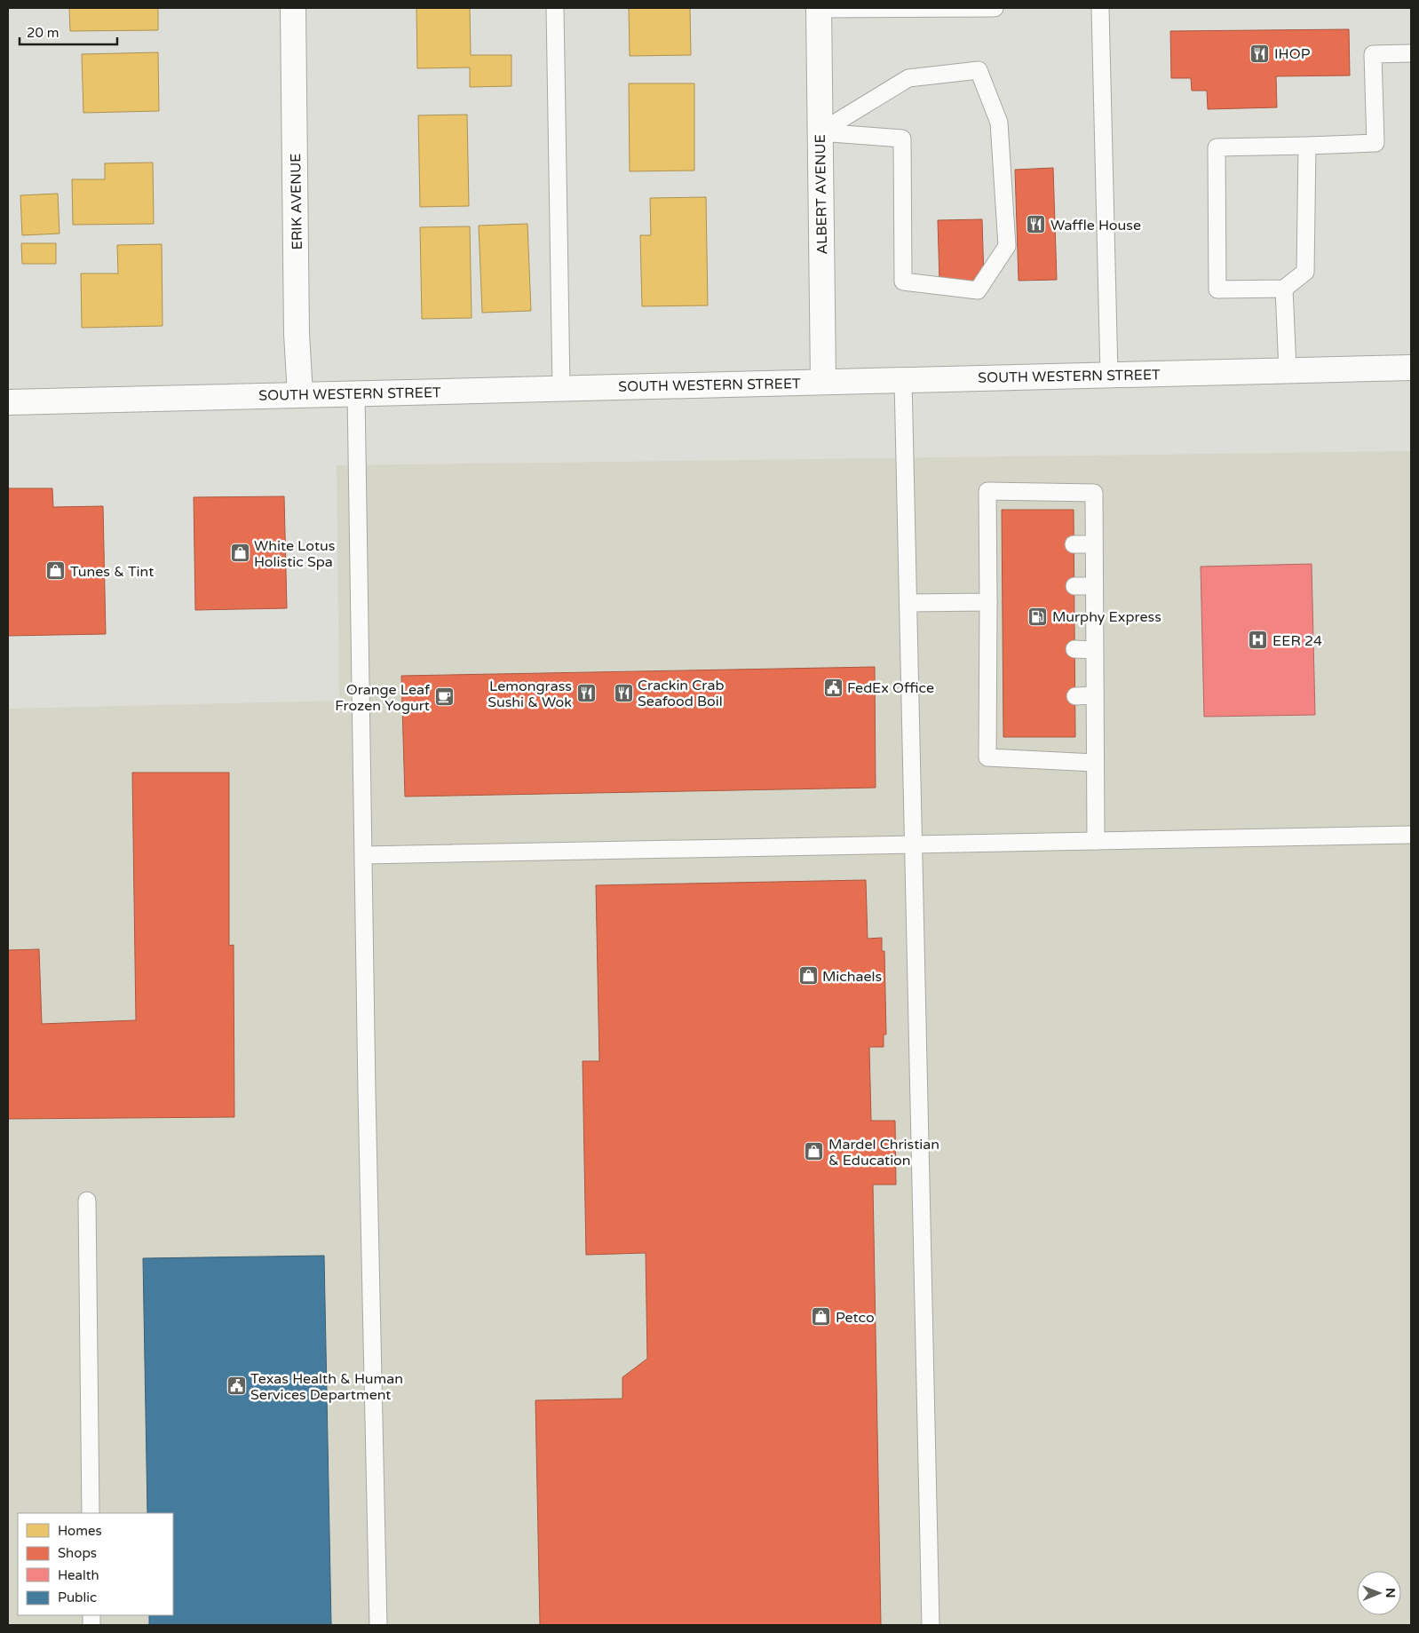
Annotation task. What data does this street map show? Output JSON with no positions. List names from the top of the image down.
{
  "streets": {
    "main road": ["ALBERT AVENUE", "ERIK AVENUE", "SOUTH WESTERN STREET"]
  },
  "crossings": [
    ["ALBERT AVENUE", "SOUTH WESTERN STREET"],
    ["ERIK AVENUE", "SOUTH WESTERN STREET"]
  ],
  "places": {
    "restaurant": [
      "IHOP",
      "Waffle House",
      "Crackin Crab Seafood Boil",
      "Lemongrass Sushi & Wok"
    ],
    "shop": [
      "White Lotus Holistic Spa",
      "Tunes & Tint",
      "Michaels",
      "Mardel Christian & Education",
      "Petco"
    ],
    "fuel station": ["Murphy Express"],
    "hospital": ["EER 24"],
    "public building": ["FedEx Office", "Texas Health & Human Services Department"],
    "cafe": ["Orange Leaf Frozen Yogurt"]
  },
  "legend": [
    "Homes",
    "Shops",
    "Health",
    "Public"
  ],
  "scale_bar": "20 m",
  "north": "right"
}
